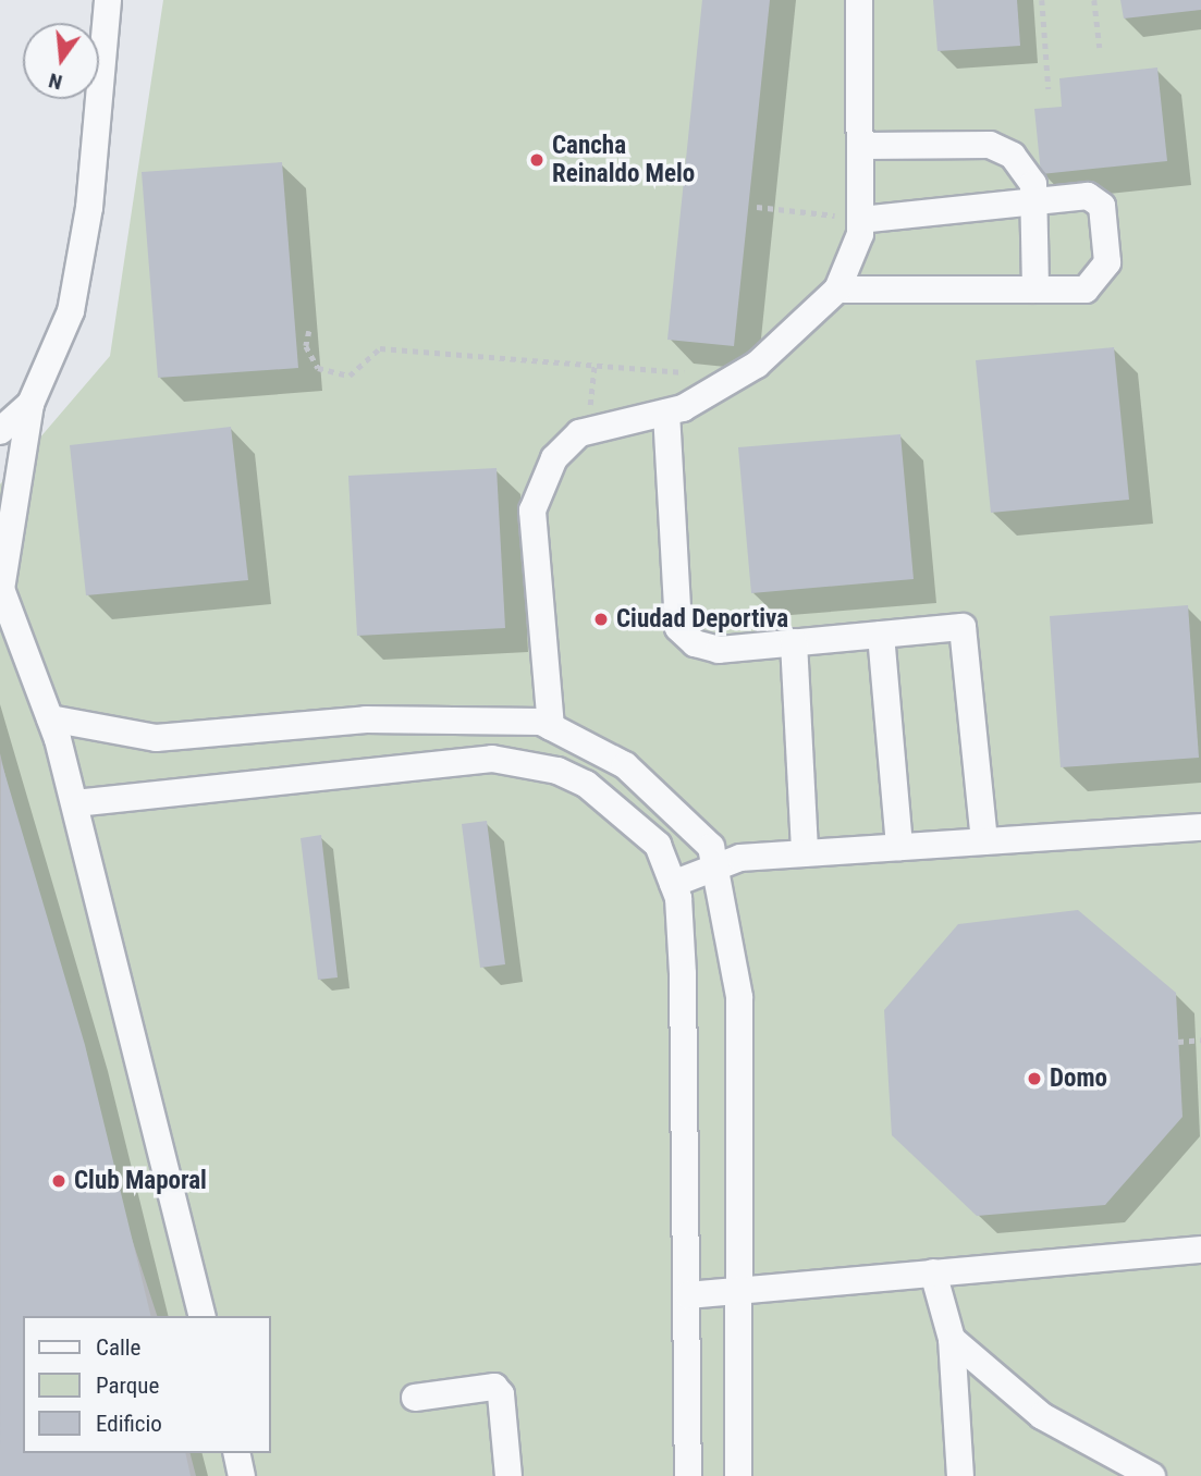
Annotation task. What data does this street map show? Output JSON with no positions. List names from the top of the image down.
{
  "places": [
    "Cancha Reinaldo Melo",
    "Ciudad Deportiva",
    "Domo",
    "Club Maporal"
  ],
  "legend": ["Calle", "Parque", "Edificio"],
  "north": "bottom"
}
